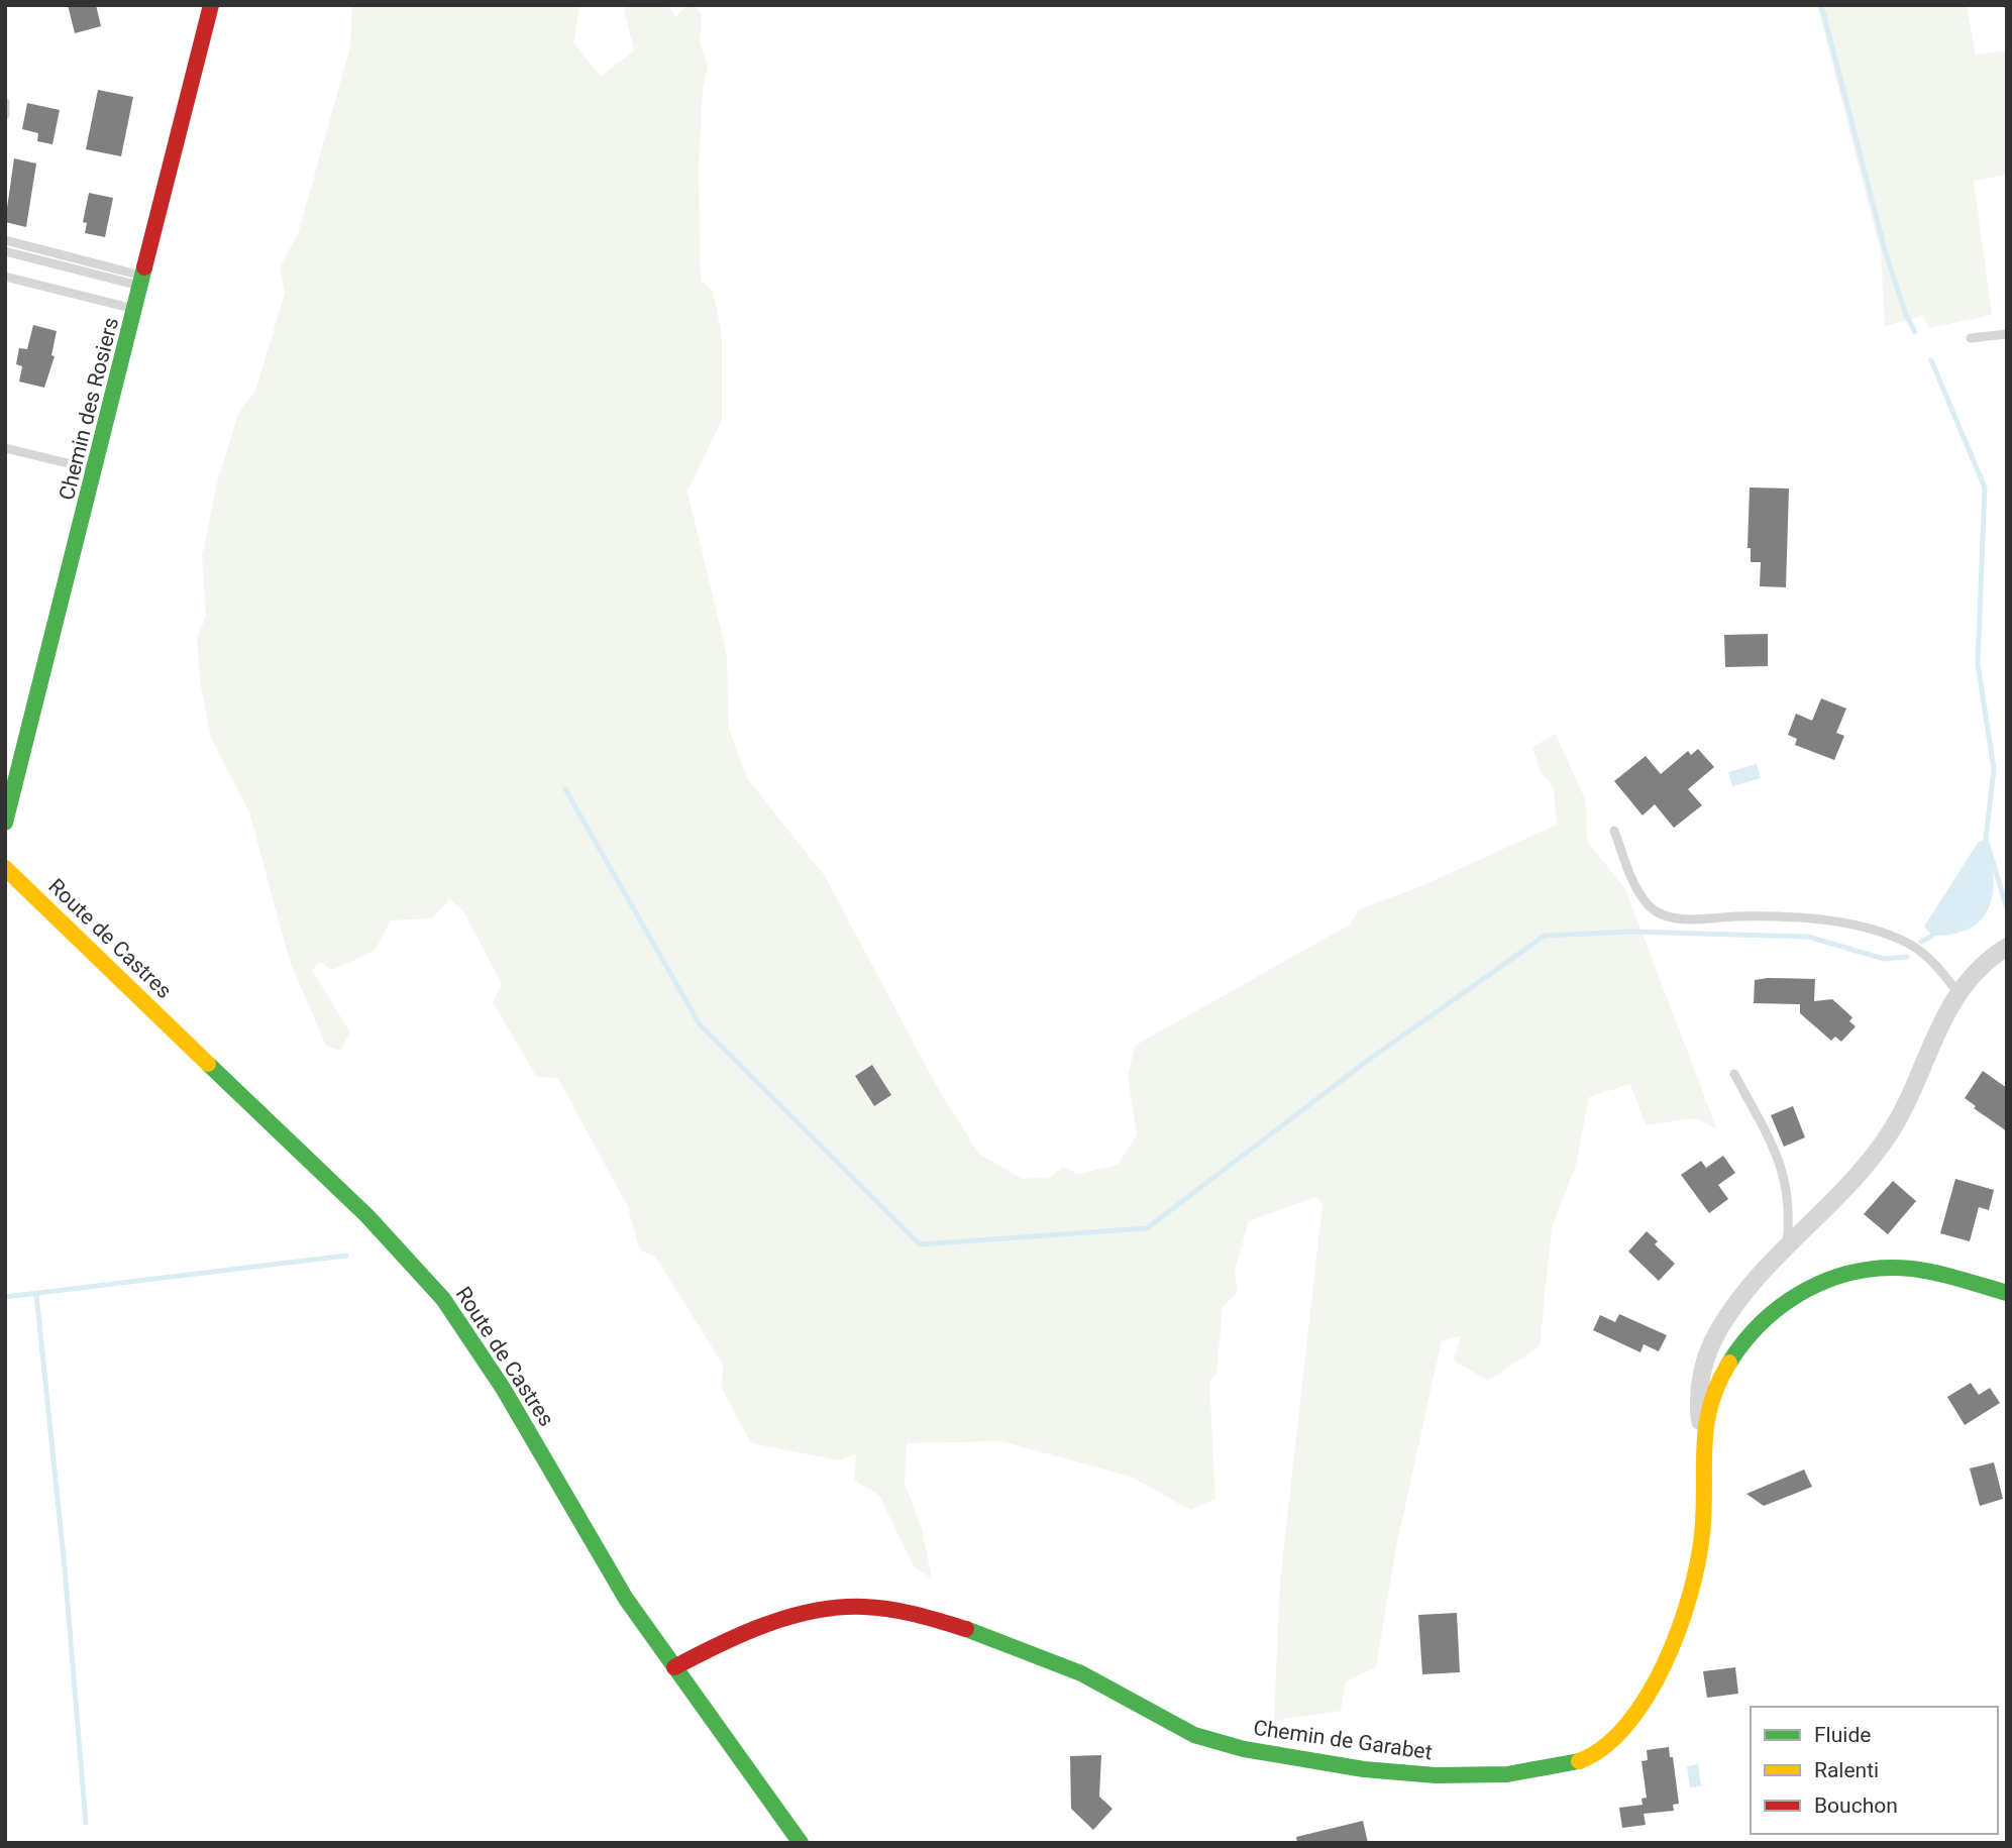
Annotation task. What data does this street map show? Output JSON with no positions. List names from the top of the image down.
{
  "streets": {
    "street": ["Chemin des Rosiers", "Route de Castres", "Chemin de Garabet"]
  },
  "crossings": [
    ["Route de Castres", "Chemin de Garabet"]
  ],
  "legend": ["Fluide", "Ralenti", "Bouchon"]
}
